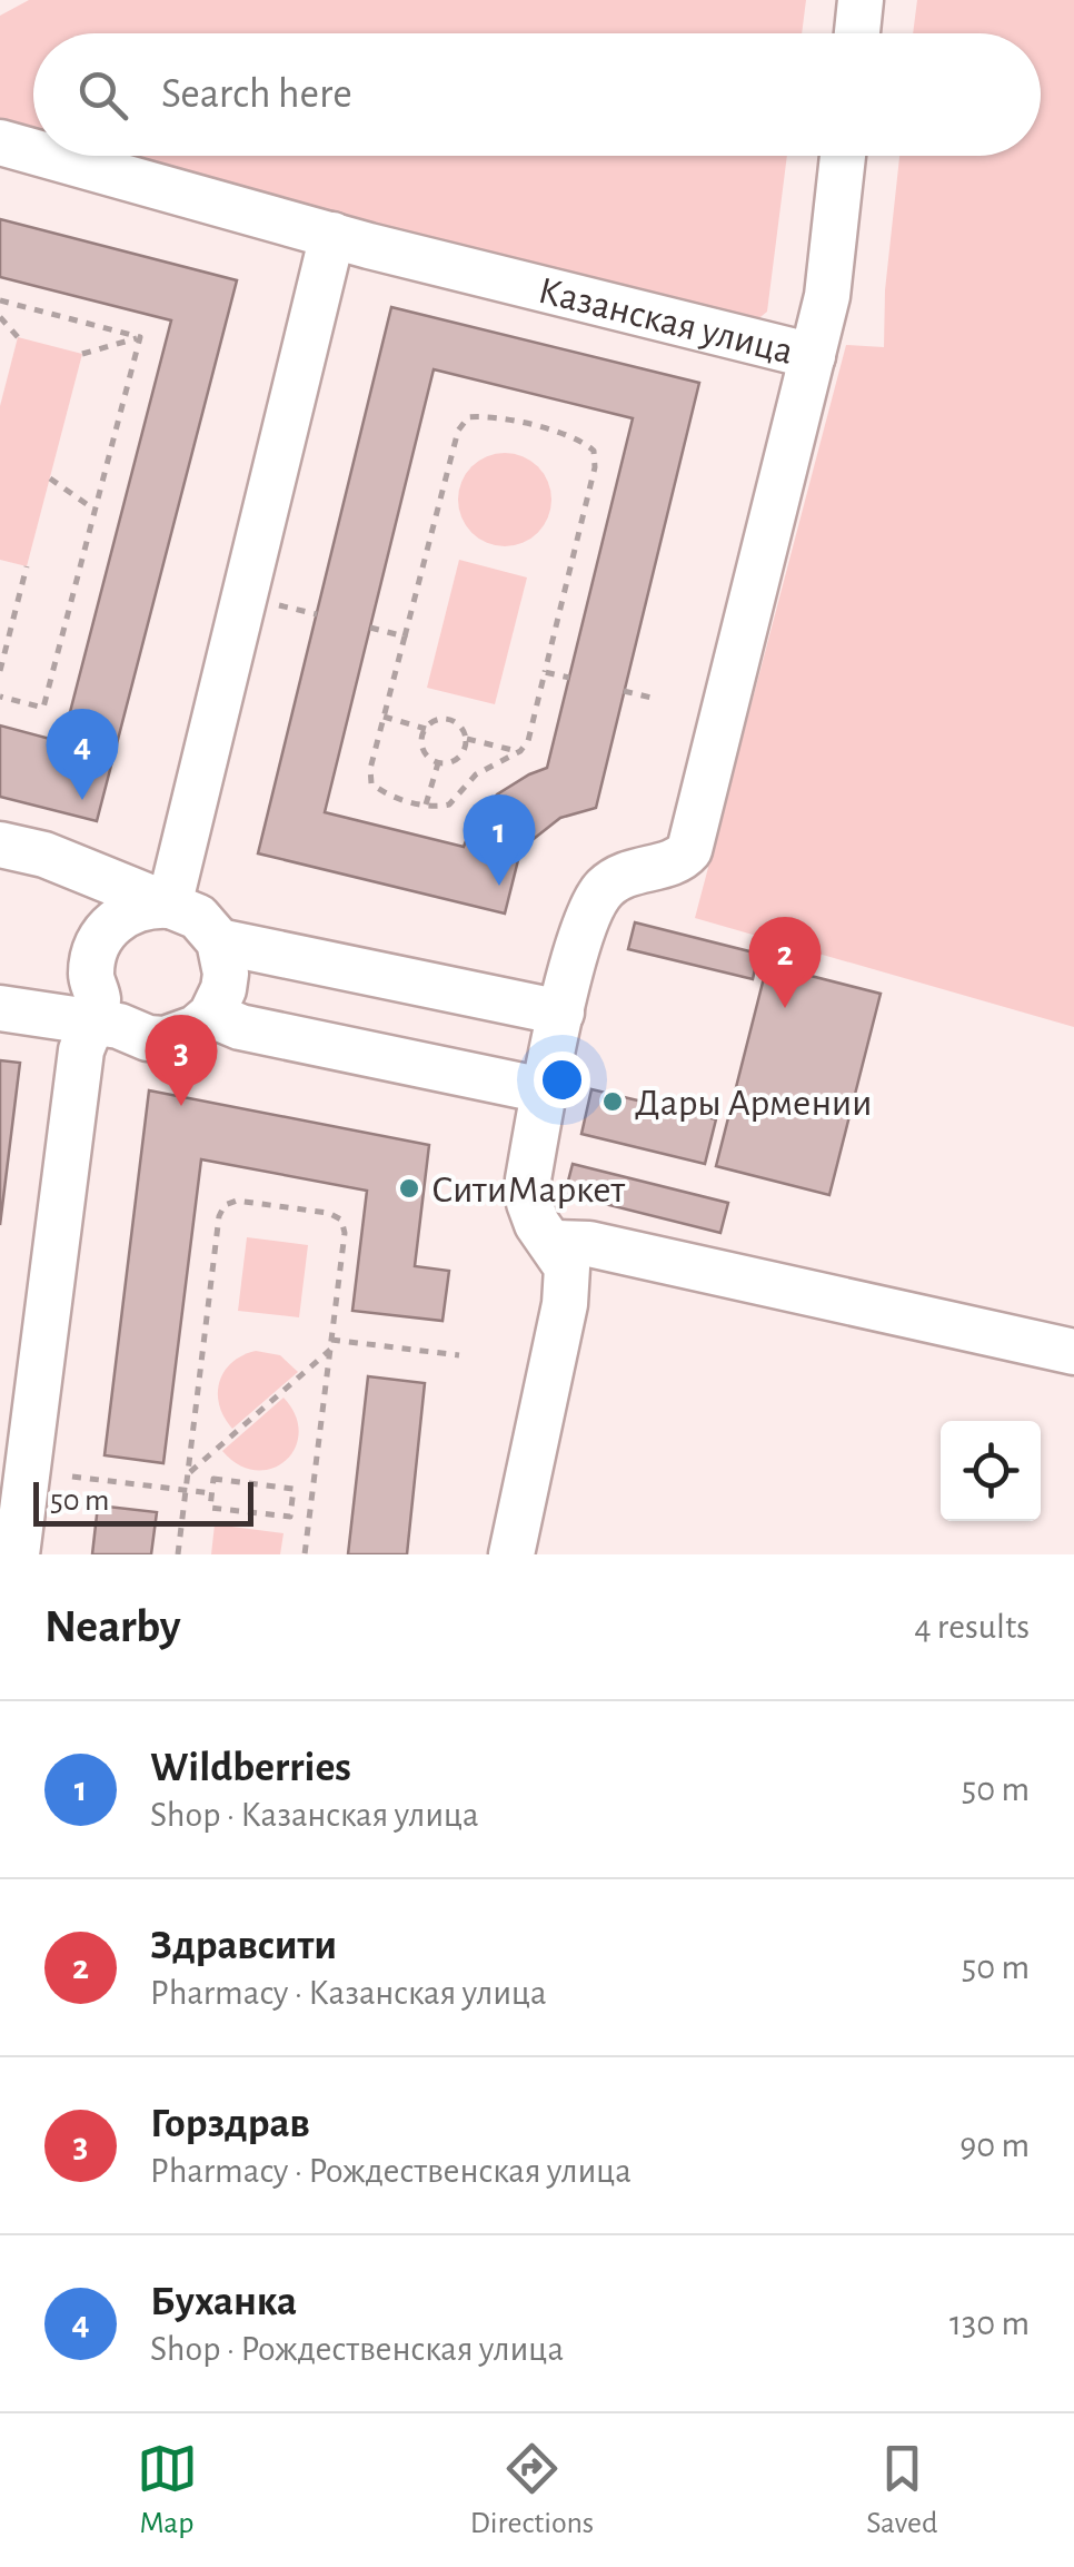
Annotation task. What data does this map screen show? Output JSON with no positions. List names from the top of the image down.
{
  "streets": {
    "street": ["Казанская улица"]
  },
  "places": ["Дары Армении", "СитиМаркет"],
  "scale_bar": "50 m",
  "page": {
    "search": "Search here",
    "pins": [
      "4",
      "1",
      "2",
      "3"
    ],
    "scale": "50 m",
    "heading": ["Nearby", "4 results"],
    "list": [
      {
        "mark": "1",
        "name": "Wildberries",
        "note": "Shop · Казанская улица",
        "value": "50 m"
      },
      {
        "mark": "2",
        "name": "Здравсити",
        "note": "Pharmacy · Казанская улица",
        "value": "50 m"
      },
      {
        "mark": "3",
        "name": "Горздрав",
        "note": "Pharmacy · Рождественская улица",
        "value": "90 m"
      },
      {
        "mark": "4",
        "name": "Буханка",
        "note": "Shop · Рождественская улица",
        "value": "130 m"
      }
    ],
    "nav": ["Map", "Directions", "Saved"]
  }
}
